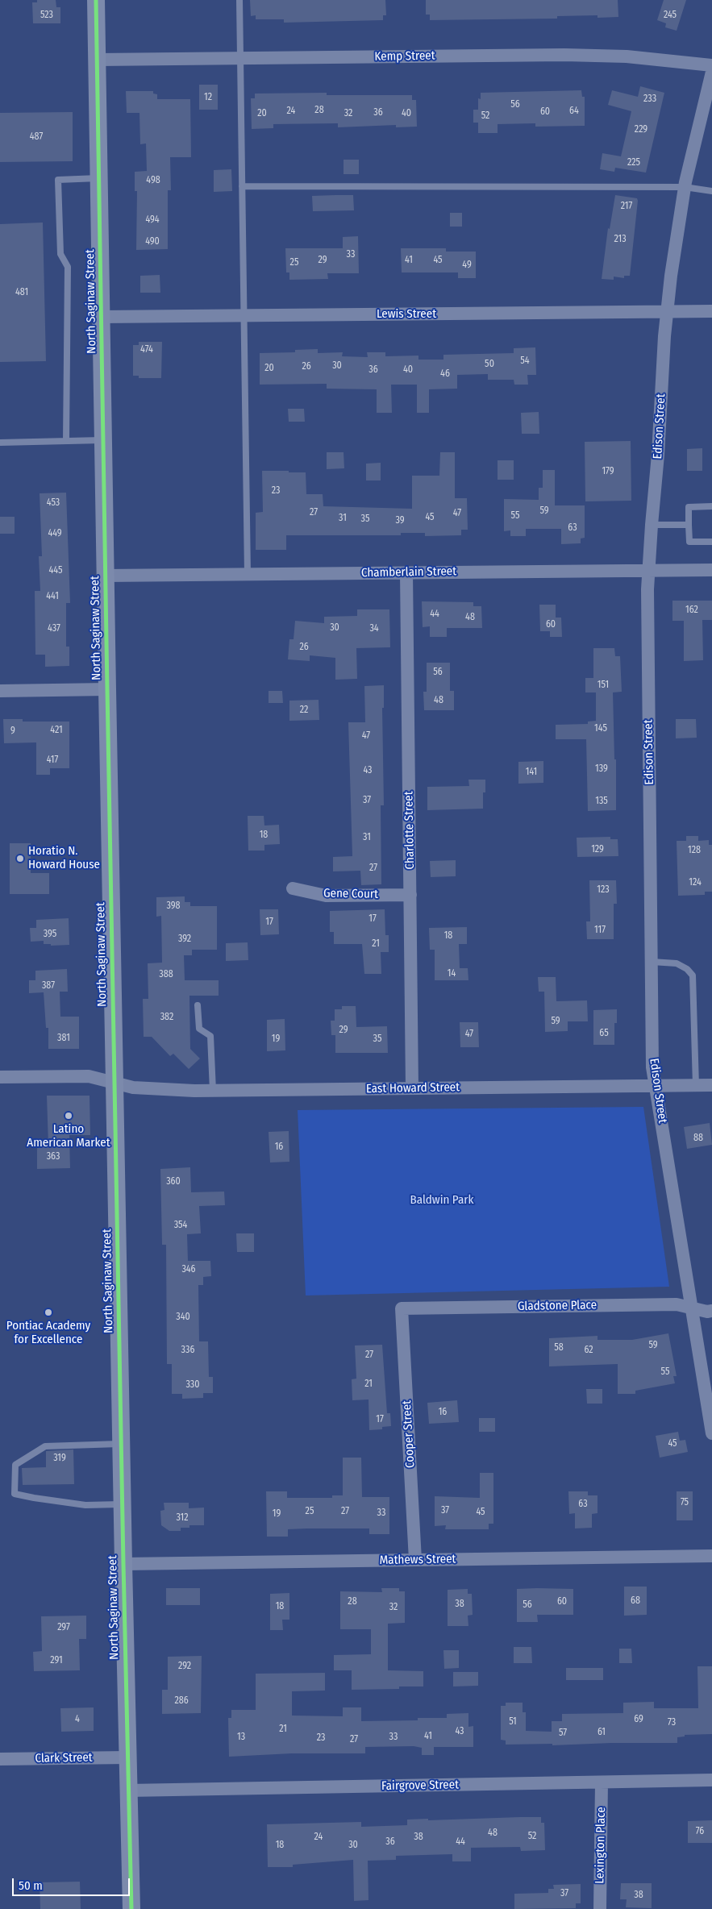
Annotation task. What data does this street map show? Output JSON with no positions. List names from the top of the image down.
{
  "streets": {
    "street": [
      "Kemp Street",
      "North Saginaw Street",
      "Lewis Street",
      "Edison Street",
      "Chamberlain Street",
      "Charlotte Street",
      "Gene Court",
      "East Howard Street",
      "Gladstone Place",
      "Cooper Street",
      "Mathews Street",
      "Clark Street",
      "Fairgrove Street",
      "Lexington Place"
    ]
  },
  "crossings": [
    ["Kemp Street", "North Saginaw Street"],
    ["North Saginaw Street", "Lewis Street"],
    ["North Saginaw Street", "Chamberlain Street"],
    ["North Saginaw Street", "East Howard Street"],
    ["North Saginaw Street", "Mathews Street"],
    ["North Saginaw Street", "Clark Street"],
    ["North Saginaw Street", "Fairgrove Street"],
    ["Lewis Street", "Edison Street"],
    ["Edison Street", "Chamberlain Street"],
    ["Edison Street", "East Howard Street"],
    ["Edison Street", "Gladstone Place"],
    ["Chamberlain Street", "Charlotte Street"],
    ["Charlotte Street", "Gene Court"],
    ["Charlotte Street", "East Howard Street"],
    ["Gladstone Place", "Cooper Street"],
    ["Cooper Street", "Mathews Street"],
    ["Fairgrove Street", "Lexington Place"]
  ],
  "parks": ["Baldwin Park"],
  "places": ["Horatio N. Howard House", "Latino American Market", "Pontiac Academy for Excellence"],
  "house_numbers": [
    "523",
    "245",
    "12",
    "233",
    "56",
    "28",
    "24",
    "64",
    "60",
    "36",
    "20",
    "32",
    "40",
    "52",
    "229",
    "487",
    "225",
    "498",
    "217",
    "494",
    "213",
    "490",
    "33",
    "29",
    "41",
    "45",
    "25",
    "49",
    "481",
    "474",
    "54",
    "50",
    "30",
    "26",
    "20",
    "36",
    "40",
    "46",
    "179",
    "23",
    "453",
    "59",
    "27",
    "47",
    "55",
    "45",
    "31",
    "35",
    "39",
    "63",
    "449",
    "445",
    "441",
    "162",
    "44",
    "48",
    "60",
    "30",
    "437",
    "34",
    "26",
    "56",
    "151",
    "48",
    "22",
    "145",
    "421",
    "9",
    "47",
    "417",
    "139",
    "43",
    "141",
    "37",
    "135",
    "18",
    "31",
    "129",
    "128",
    "27",
    "124",
    "123",
    "398",
    "17",
    "17",
    "117",
    "395",
    "18",
    "392",
    "21",
    "14",
    "388",
    "387",
    "382",
    "59",
    "29",
    "65",
    "47",
    "381",
    "19",
    "35",
    "88",
    "16",
    "363",
    "360",
    "354",
    "346",
    "340",
    "59",
    "58",
    "336",
    "62",
    "27",
    "55",
    "21",
    "330",
    "16",
    "17",
    "45",
    "319",
    "75",
    "63",
    "37",
    "25",
    "27",
    "45",
    "33",
    "19",
    "312",
    "68",
    "28",
    "60",
    "38",
    "56",
    "18",
    "32",
    "297",
    "291",
    "292",
    "286",
    "4",
    "69",
    "51",
    "73",
    "21",
    "43",
    "61",
    "57",
    "41",
    "13",
    "33",
    "23",
    "27",
    "76",
    "48",
    "52",
    "24",
    "38",
    "36",
    "44",
    "18",
    "30",
    "37",
    "38"
  ],
  "scale_bar": "50 m"
}
